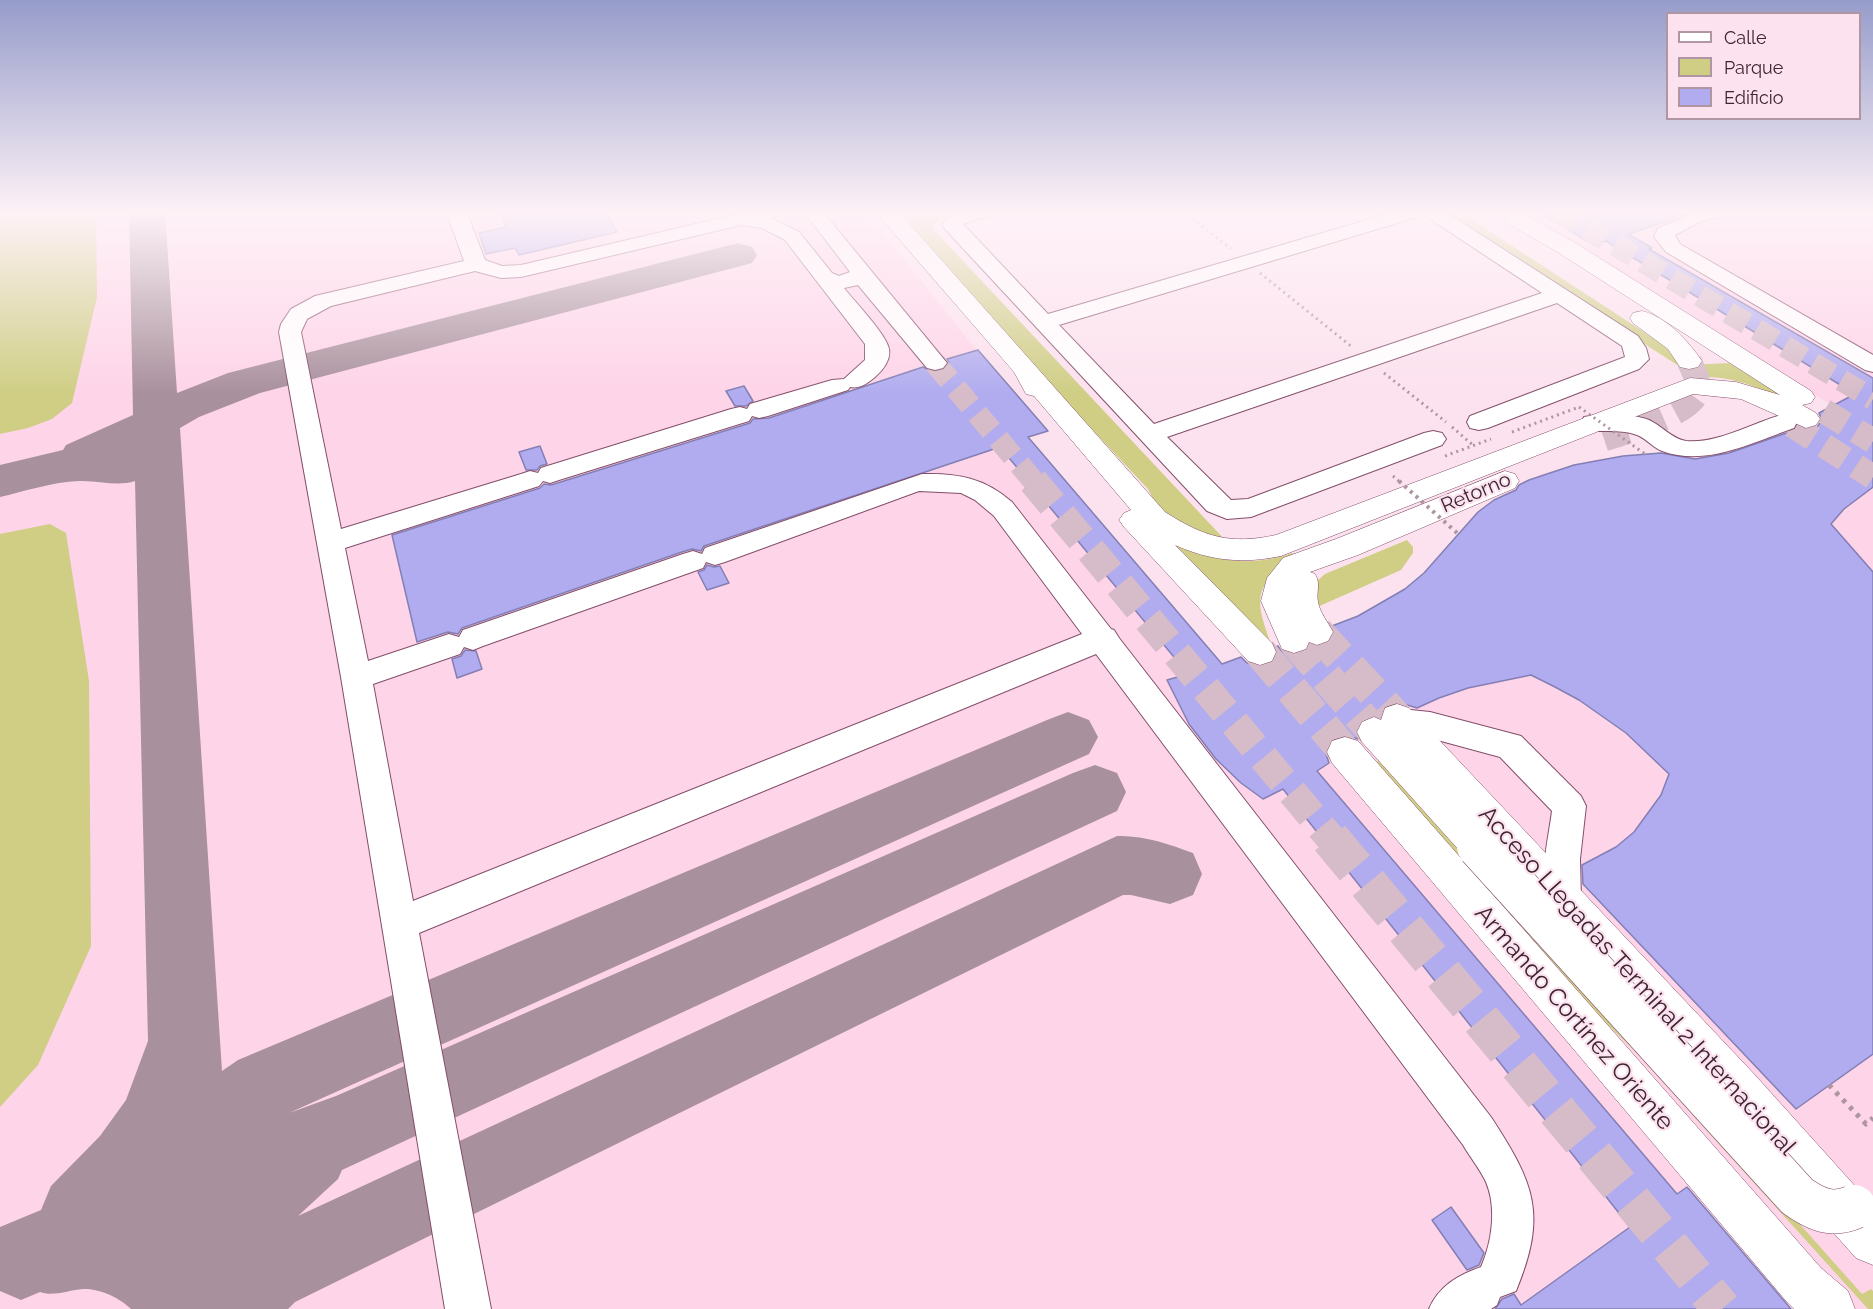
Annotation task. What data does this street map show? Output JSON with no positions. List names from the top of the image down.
{
  "streets": {
    "highway": ["Retorno", "Acceso Llegadas Terminal 2 Internacional", "Armando Cortínez Oriente"]
  },
  "crossings": [
    ["Acceso Llegadas Terminal 2 Internacional", "Armando Cortínez Oriente"]
  ],
  "legend": ["Calle", "Parque", "Edificio"]
}
